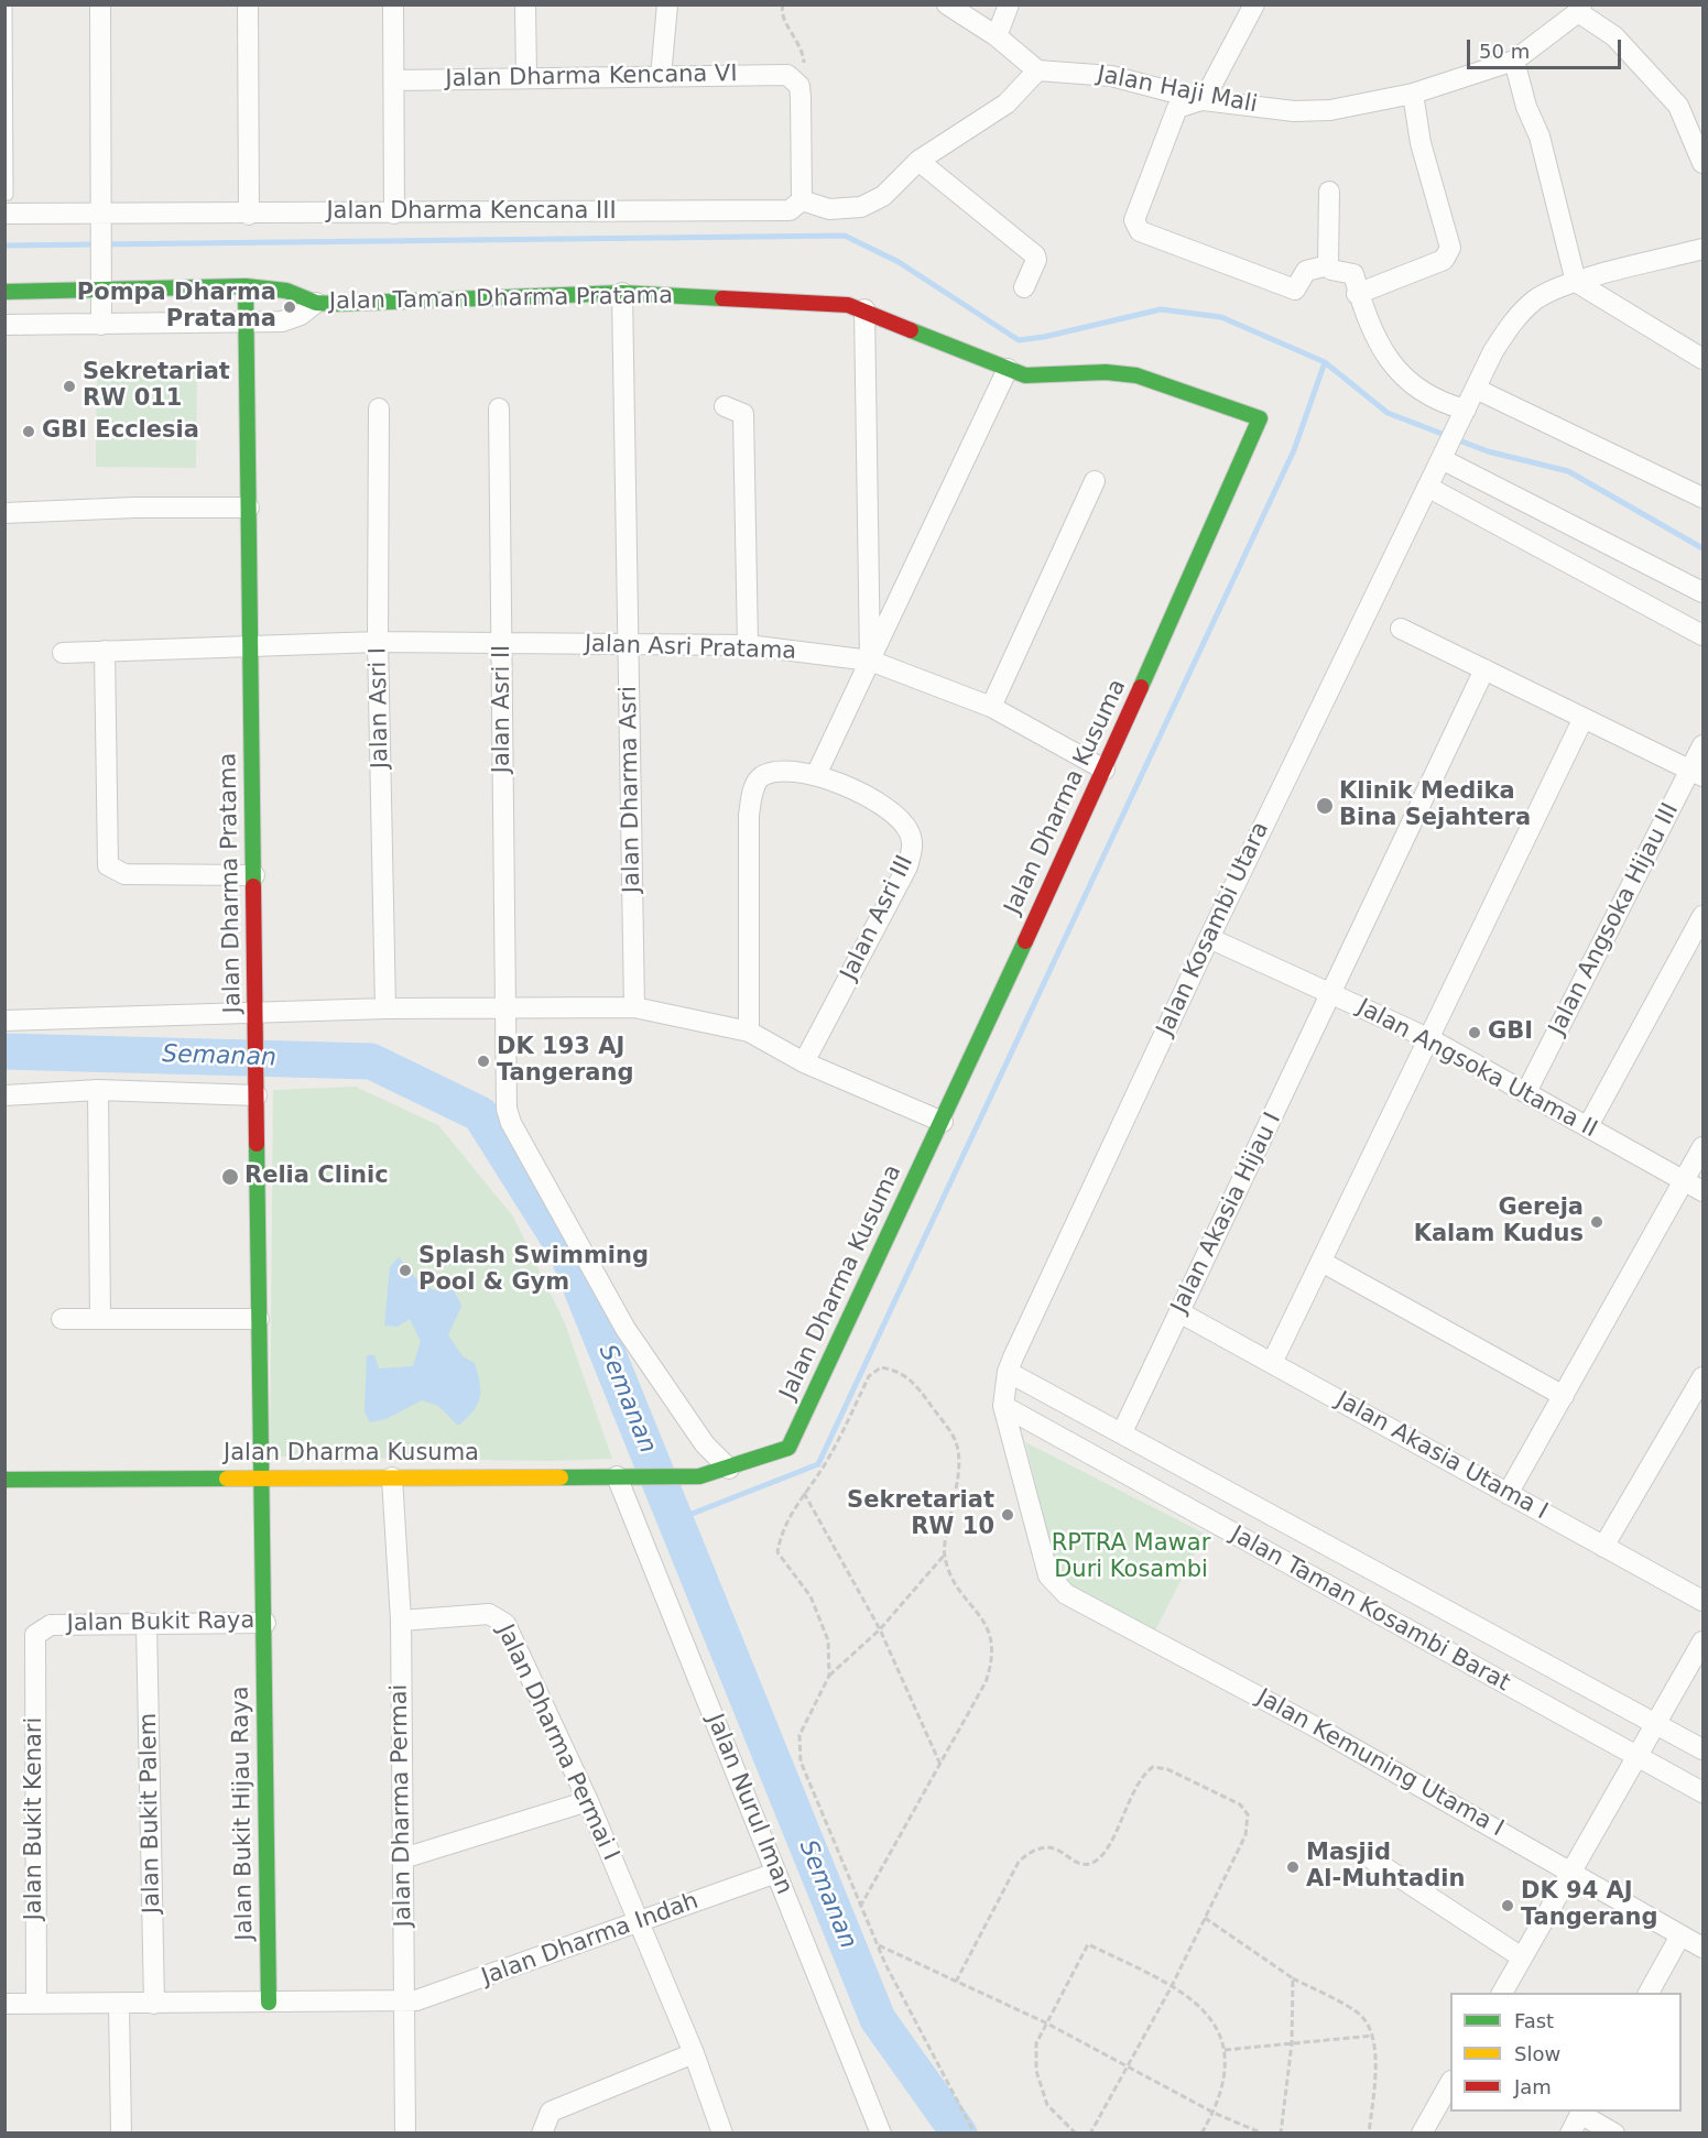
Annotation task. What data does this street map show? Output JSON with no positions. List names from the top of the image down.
{
  "streets": {
    "street": [
      "Jalan Dharma Kencana VI",
      "Jalan Haji Mali",
      "Jalan Dharma Kencana III",
      "Jalan Taman Dharma Pratama",
      "Jalan Asri Pratama",
      "Jalan Asri I",
      "Jalan Asri II",
      "Jalan Dharma Asri",
      "Jalan Dharma Kusuma",
      "Jalan Dharma Pratama",
      "Jalan Asri III",
      "Jalan Angsoka Hijau III",
      "Jalan Kosambi Utara",
      "Jalan Angsoka Utama II",
      "Jalan Akasia Hijau I",
      "Jalan Akasia Utama I",
      "Jalan Taman Kosambi Barat",
      "Jalan Bukit Raya",
      "Jalan Dharma Permai I",
      "Jalan Kemuning Utama I",
      "Jalan Nurul Iman",
      "Jalan Dharma Permai",
      "Jalan Bukit Palem",
      "Jalan Bukit Hijau Raya",
      "Jalan Bukit Kenari",
      "Jalan Dharma Indah"
    ]
  },
  "crossings": [
    ["Jalan Taman Dharma Pratama", "Jalan Dharma Asri"],
    ["Jalan Taman Dharma Pratama", "Jalan Dharma Kusuma"],
    ["Jalan Taman Dharma Pratama", "Jalan Dharma Pratama"],
    ["Jalan Asri Pratama", "Jalan Asri I"],
    ["Jalan Asri Pratama", "Jalan Asri II"],
    ["Jalan Asri Pratama", "Jalan Dharma Asri"],
    ["Jalan Asri Pratama", "Jalan Dharma Kusuma"],
    ["Jalan Asri Pratama", "Jalan Dharma Pratama"],
    ["Jalan Asri II", "Jalan Dharma Kusuma"],
    ["Jalan Dharma Kusuma", "Jalan Dharma Pratama"],
    ["Jalan Dharma Kusuma", "Jalan Bukit Raya"],
    ["Jalan Dharma Kusuma", "Jalan Nurul Iman"],
    ["Jalan Dharma Kusuma", "Jalan Dharma Permai"],
    ["Jalan Dharma Pratama", "Jalan Bukit Raya"],
    ["Jalan Angsoka Hijau III", "Jalan Angsoka Utama II"],
    ["Jalan Kosambi Utara", "Jalan Angsoka Utama II"],
    ["Jalan Kosambi Utara", "Jalan Taman Kosambi Barat"],
    ["Jalan Kosambi Utara", "Jalan Kemuning Utama I"],
    ["Jalan Angsoka Utama II", "Jalan Akasia Hijau I"],
    ["Jalan Akasia Hijau I", "Jalan Akasia Utama I"],
    ["Jalan Akasia Hijau I", "Jalan Taman Kosambi Barat"],
    ["Jalan Taman Kosambi Barat", "Jalan Kemuning Utama I"],
    ["Jalan Bukit Raya", "Jalan Bukit Palem"],
    ["Jalan Bukit Raya", "Jalan Bukit Hijau Raya"],
    ["Jalan Bukit Raya", "Jalan Bukit Kenari"],
    ["Jalan Dharma Permai I", "Jalan Dharma Permai"],
    ["Jalan Dharma Permai I", "Jalan Dharma Indah"],
    ["Jalan Nurul Iman", "Jalan Dharma Indah"],
    ["Jalan Dharma Permai", "Jalan Dharma Indah"]
  ],
  "water": ["Semanan"],
  "parks": ["RPTRA Mawar Duri Kosambi"],
  "places": [
    "Pompa Dharma Pratama",
    "Sekretariat RW 011",
    "GBI Ecclesia",
    "Klinik Medika Bina Sejahtera",
    "GBI",
    "DK 193 AJ Tangerang",
    "Relia Clinic",
    "Gereja Kalam Kudus",
    "Splash Swimming Pool & Gym",
    "Sekretariat RW 10",
    "Masjid Al-Muhtadin",
    "DK 94 AJ Tangerang"
  ],
  "legend": ["Fast", "Slow", "Jam"],
  "scale_bar": "50 m"
}
